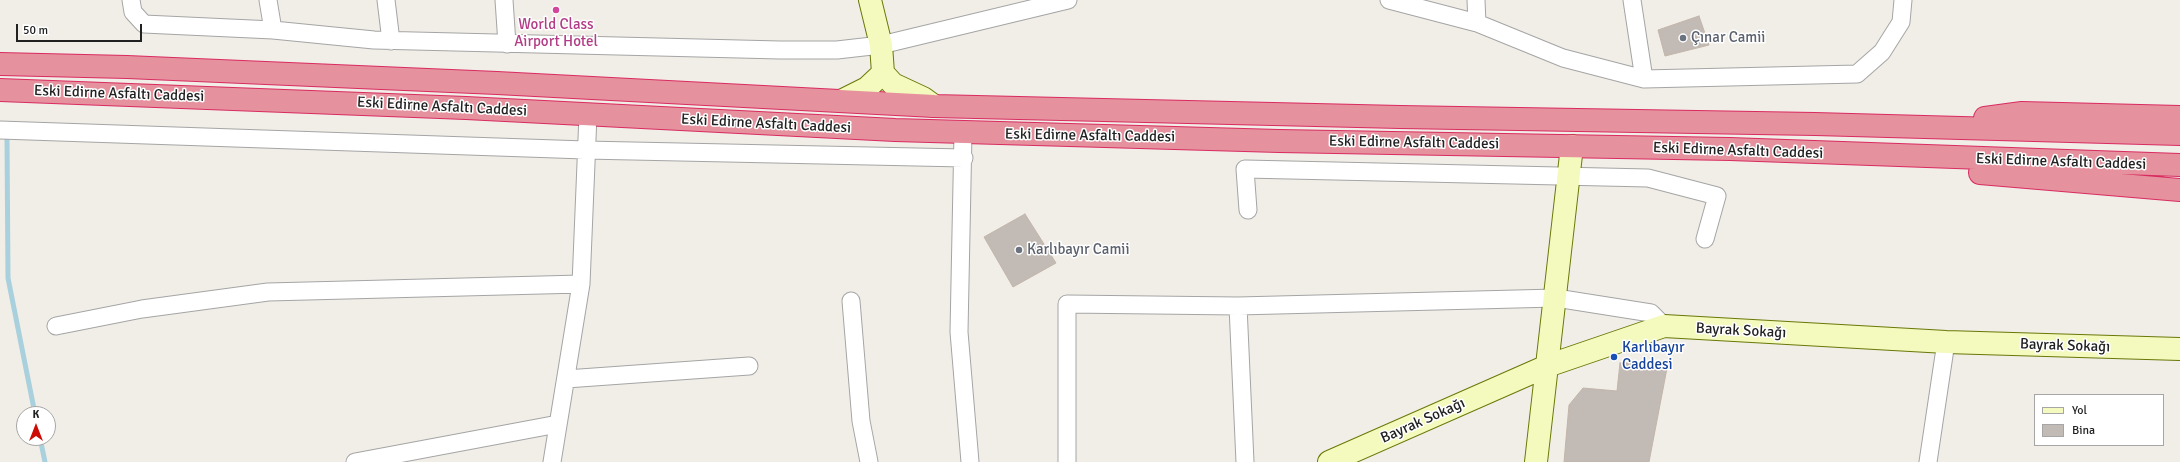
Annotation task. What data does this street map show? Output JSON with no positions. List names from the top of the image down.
{
  "streets": {
    "highway": ["Eski Edirne Asfaltı Caddesi"],
    "main road": ["Bayrak Sokağı"]
  },
  "places": [
    "World Class Airport Hotel",
    "Çınar Camii",
    "Karlıbayır Camii",
    "Karlıbayır Caddesi"
  ],
  "legend": ["Yol", "Bina"],
  "scale_bar": "50 m",
  "north": "top"
}
